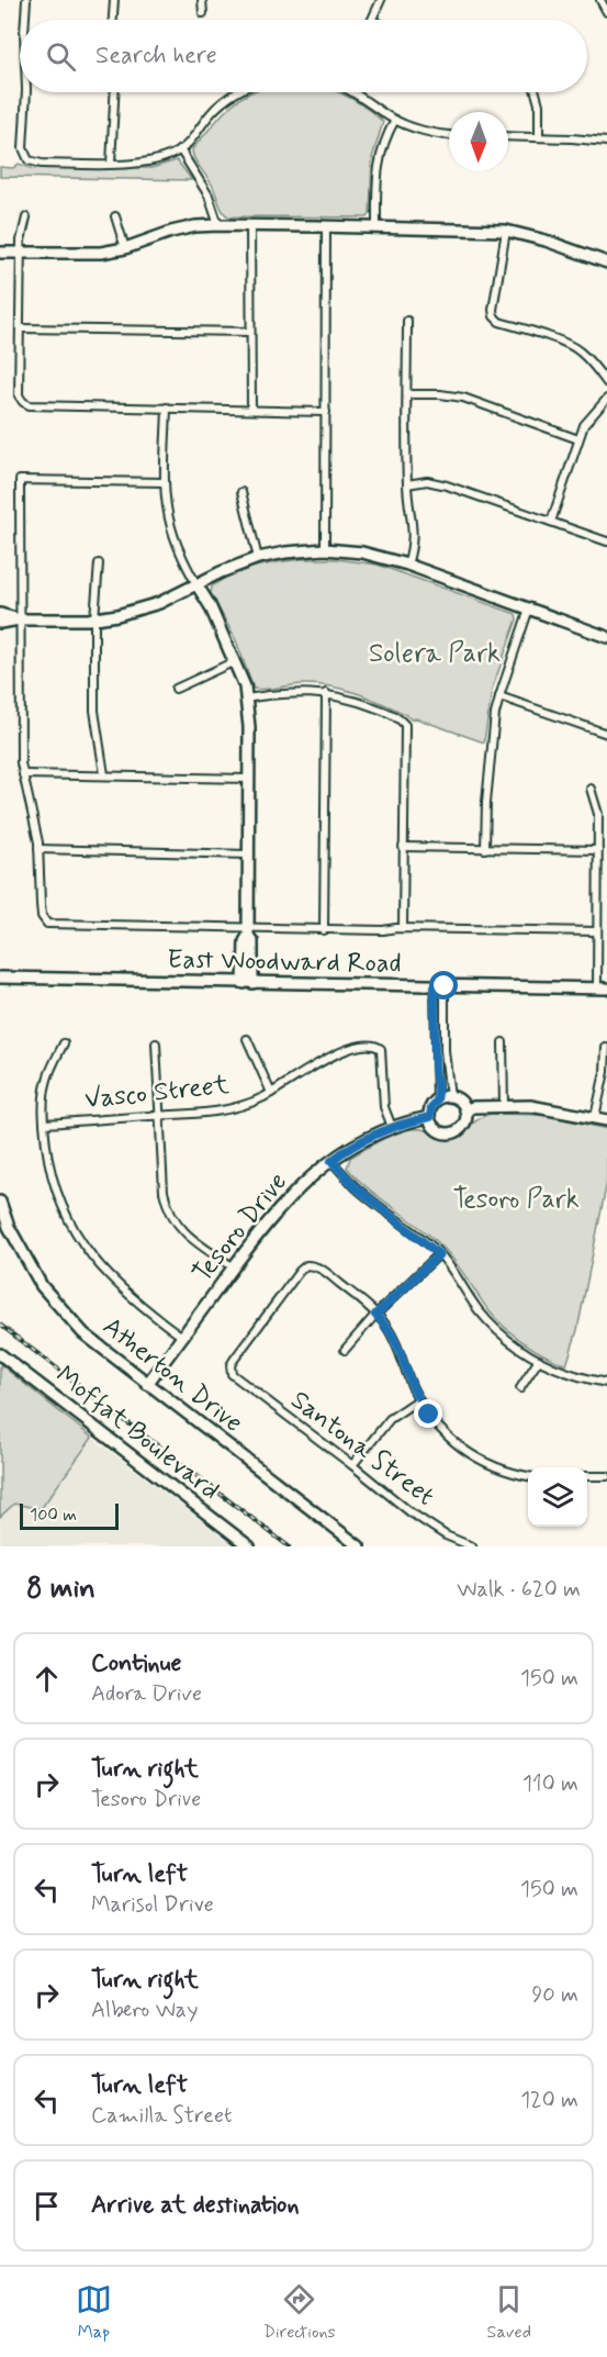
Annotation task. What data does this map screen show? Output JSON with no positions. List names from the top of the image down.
{
  "streets": {
    "street": [
      "East Woodward Road",
      "Vasco Street",
      "Tesoro Drive",
      "Atherton Drive",
      "Moffat Boulevard",
      "Santona Street"
    ]
  },
  "crossings": [
    ["Vasco Street", "Tesoro Drive"],
    ["Tesoro Drive", "Atherton Drive"]
  ],
  "parks": ["Solera Park", "Tesoro Park"],
  "scale_bar": "100 m",
  "north": "bottom",
  "page": {
    "search": "Search here",
    "scale": "100 m",
    "heading": ["8 min", "Walk · 620 m"],
    "list": [
      ["Continue", "Adora Drive", "150 m"],
      ["Turn right", "Tesoro Drive", "110 m"],
      ["Turn left", "Marisol Drive", "150 m"],
      ["Turn right", "Albero Way", "90 m"],
      ["Turn left", "Camilla Street", "120 m"],
      "Arrive at destination"
    ],
    "nav": ["Map", "Directions", "Saved"]
  }
}
